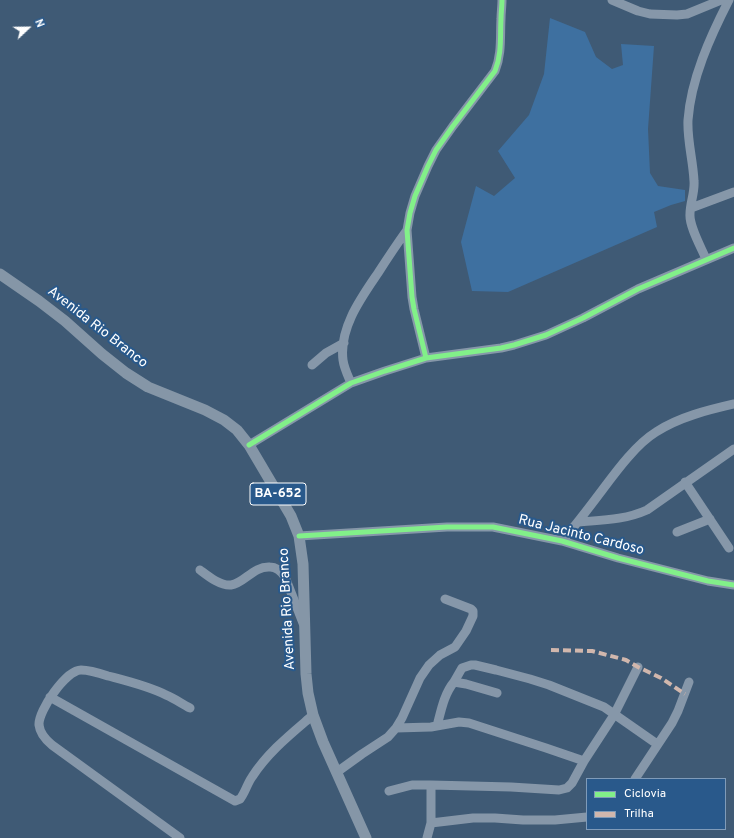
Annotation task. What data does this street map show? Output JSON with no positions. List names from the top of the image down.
{
  "streets": {
    "main road": ["Avenida Rio Branco", "BA-652"],
    "street": ["Rua Jacinto Cardoso"]
  },
  "crossings": [
    ["Avenida Rio Branco", "Rua Jacinto Cardoso"]
  ],
  "legend": ["Ciclovia", "Trilha"],
  "north": "right"
}
